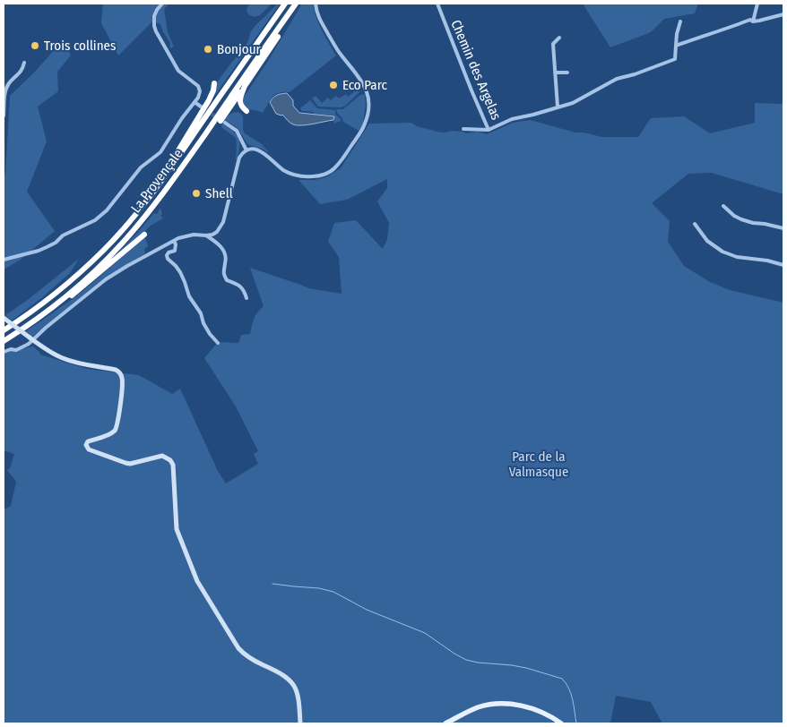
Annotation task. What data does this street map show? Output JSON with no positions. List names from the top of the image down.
{
  "streets": {
    "highway": ["La Provençale"],
    "street": ["Chemin des Argelas"]
  },
  "parks": ["Parc de la Valmasque"],
  "places": [
    "Trois collines",
    "Bonjour",
    "Eco Parc",
    "Shell"
  ]
}
